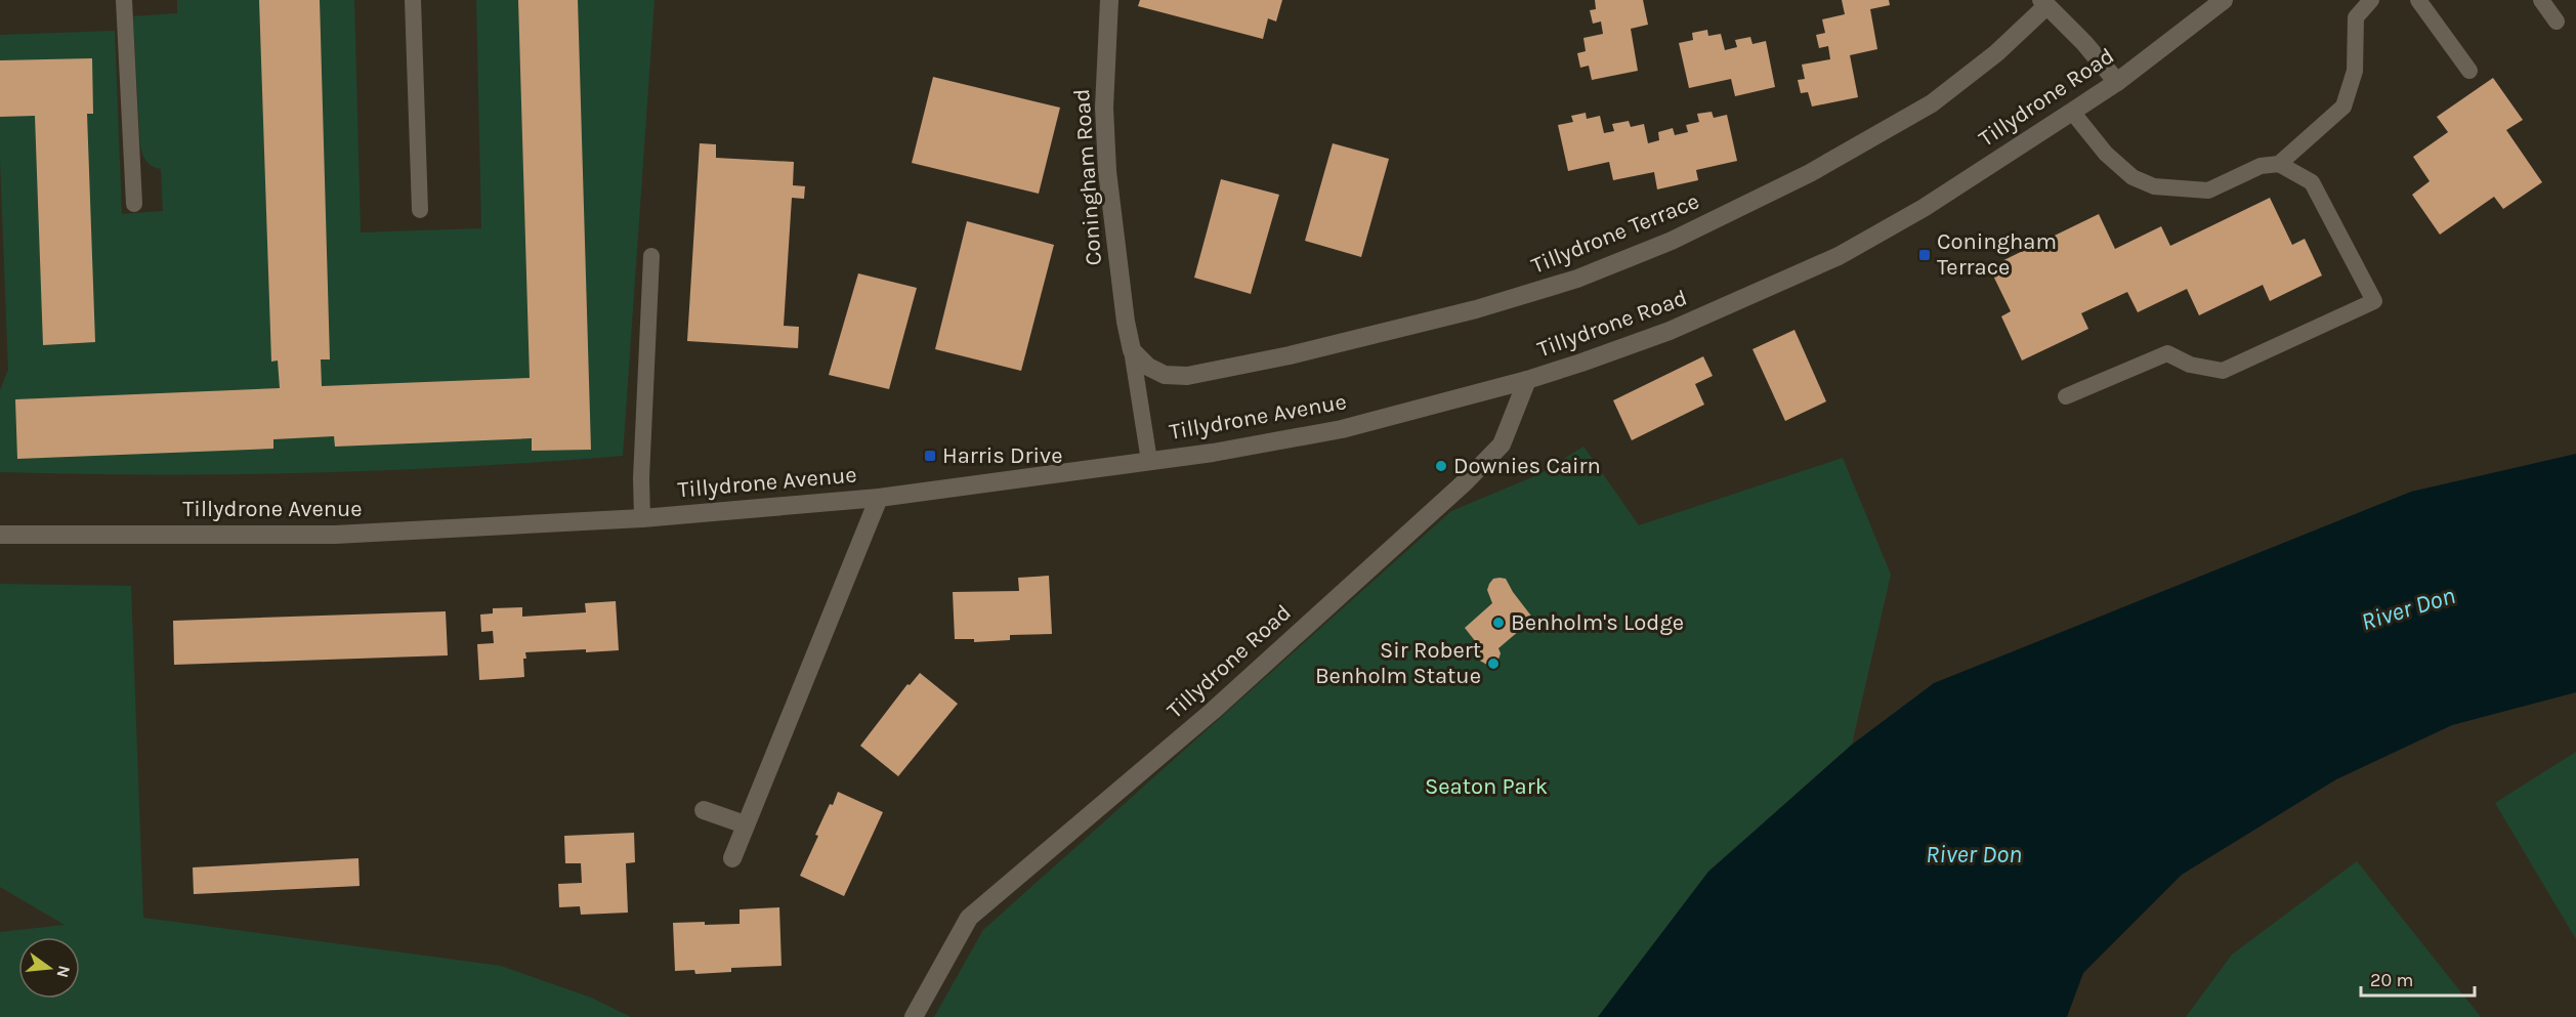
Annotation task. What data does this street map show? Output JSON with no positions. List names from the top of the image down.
{
  "streets": {
    "street": [
      "Tillydrone Road",
      "Coningham Road",
      "Tillydrone Terrace",
      "Tillydrone Avenue"
    ]
  },
  "crossings": [
    ["Tillydrone Road", "Tillydrone Avenue"],
    ["Coningham Road", "Tillydrone Terrace"],
    ["Coningham Road", "Tillydrone Avenue"]
  ],
  "water": ["River Don"],
  "parks": ["Seaton Park"],
  "places": {
    "transit": ["Coningham Terrace", "Harris Drive"],
    "other": ["Downies Cairn", "Benholm's Lodge", "Sir Robert Benholm Statue"]
  },
  "scale_bar": "20 m",
  "north": "right"
}
